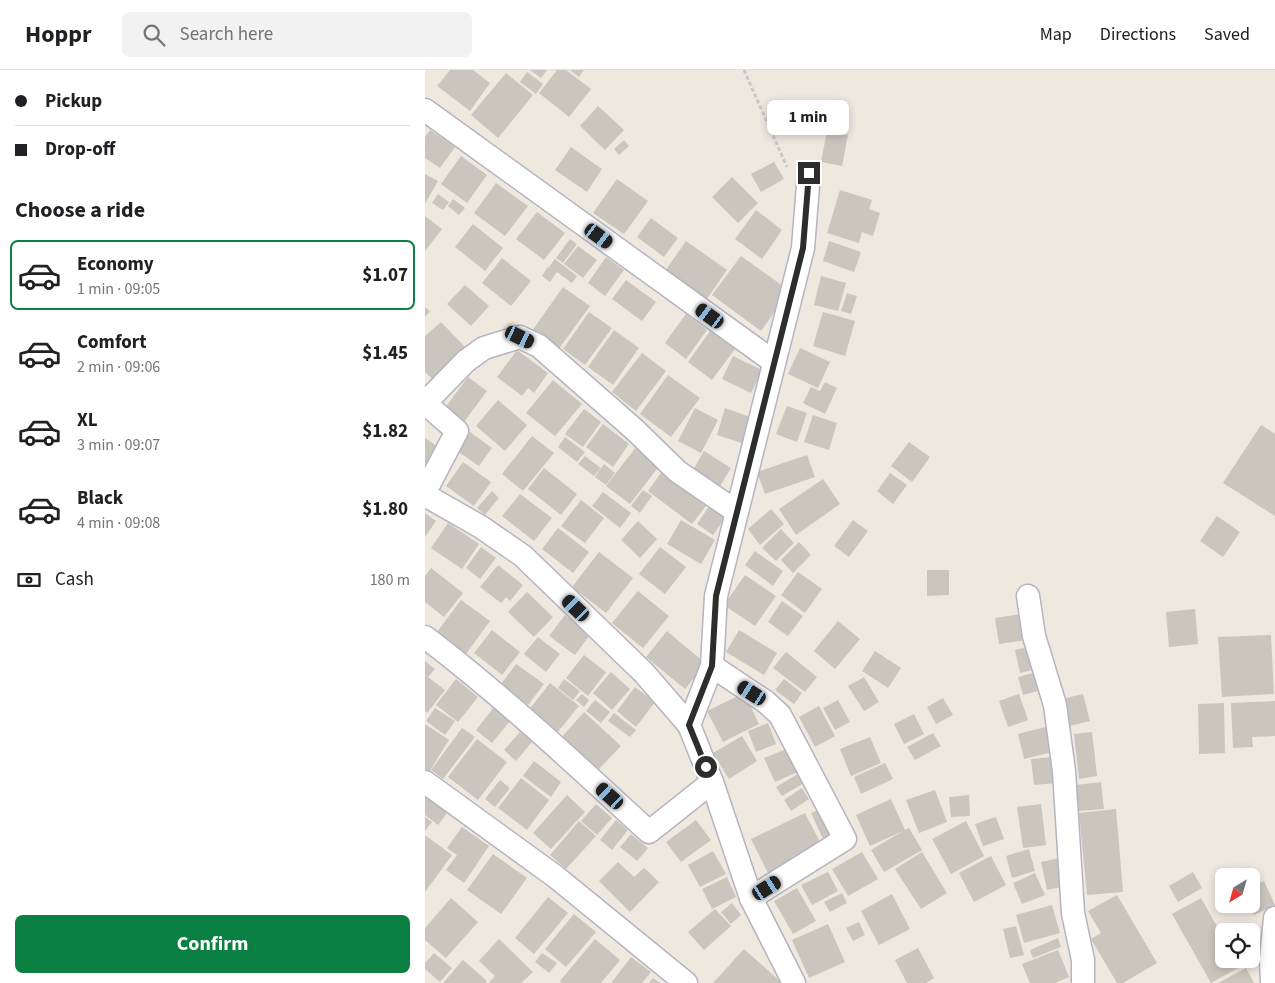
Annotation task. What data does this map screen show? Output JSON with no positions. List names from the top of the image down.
{
  "north": "bottom left",
  "page": {
    "header": "Hoppr",
    "search": "Search here",
    "nav": ["Map", "Directions", "Saved"],
    "banner": ["Pickup", "Drop-off"],
    "bubble": "1 min",
    "heading": "Choose a ride",
    "list": [
      {
        "name": "Economy",
        "note": "1 min · 09:05",
        "value": "$1.07"
      },
      {
        "name": "Comfort",
        "note": "2 min · 09:06",
        "value": "$1.45"
      },
      {
        "name": "XL",
        "note": "3 min · 09:07",
        "value": "$1.82"
      },
      {
        "name": "Black",
        "note": "4 min · 09:08",
        "value": "$1.80"
      }
    ],
    "pay": ["Cash", "180 m"],
    "buttons": "Confirm"
  }
}
